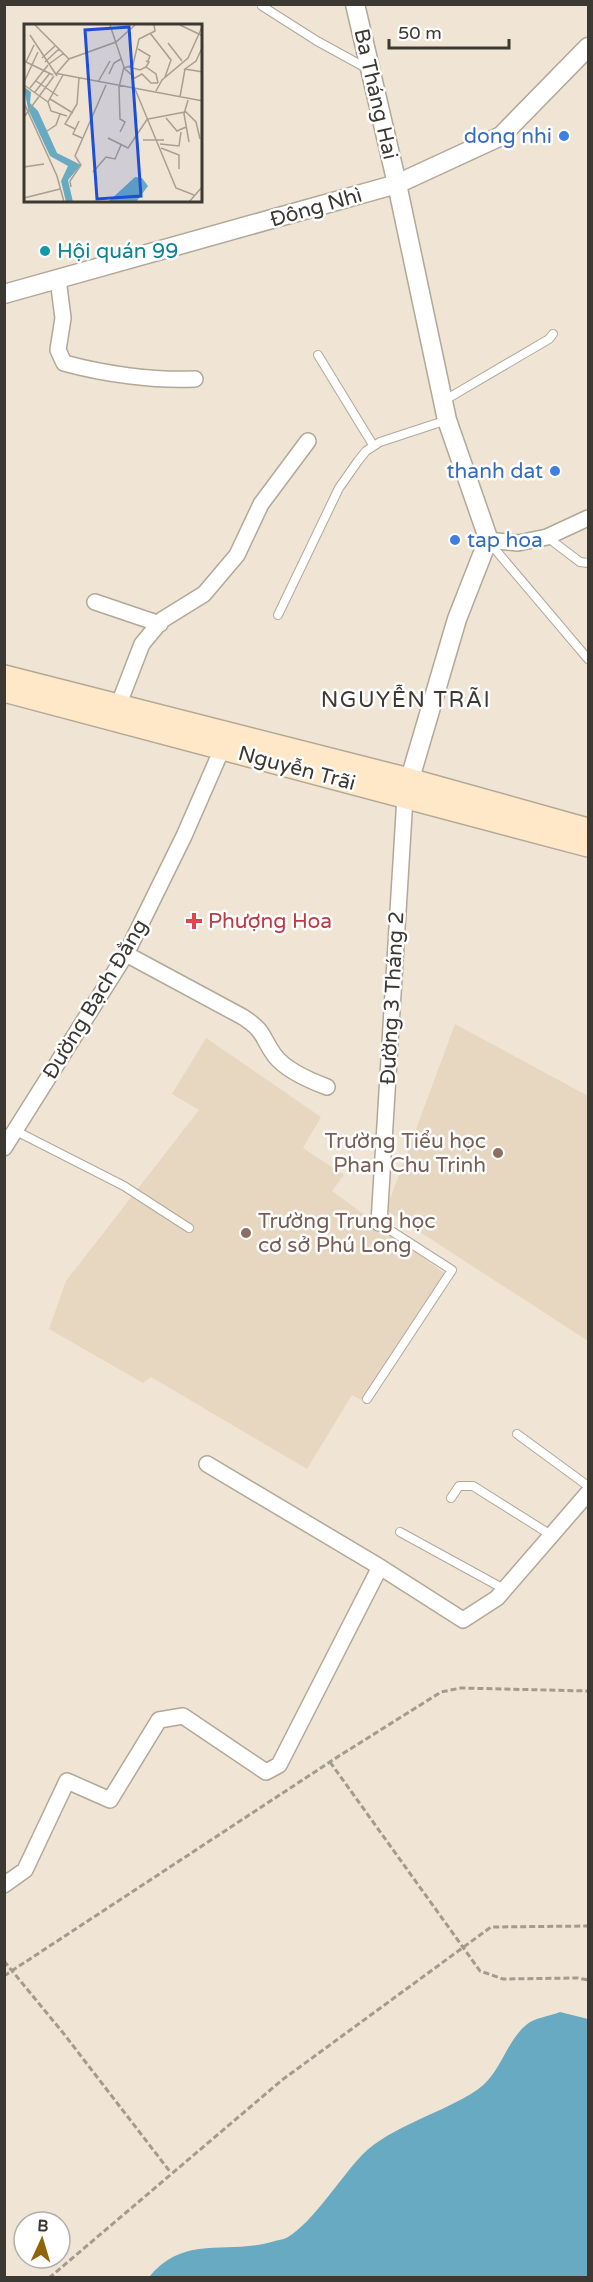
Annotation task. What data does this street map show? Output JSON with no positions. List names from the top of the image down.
{
  "streets": {
    "main road": ["Nguyễn Trãi"],
    "street": [
      "Ba Tháng Hai",
      "Đông Nhì",
      "Đường 3 Tháng 2",
      "Đường Bạch Đằng"
    ]
  },
  "crossings": [
    ["Ba Tháng Hai", "Đông Nhì"],
    ["Ba Tháng Hai", "Đường 3 Tháng 2"],
    ["Nguyễn Trãi", "Đường 3 Tháng 2"],
    ["Nguyễn Trãi", "Đường Bạch Đằng"]
  ],
  "districts": ["NGUYỄN TRÃI"],
  "places": {
    "other": [
      "dong nhi",
      "Hội quán 99",
      "thanh dat",
      "tap hoa",
      "Trường Tiểu học Phan Chu Trinh",
      "Trường Trung học cơ sở Phú Long"
    ],
    "health": ["Phượng Hoa"]
  },
  "scale_bar": "50 m",
  "north": "top"
}
